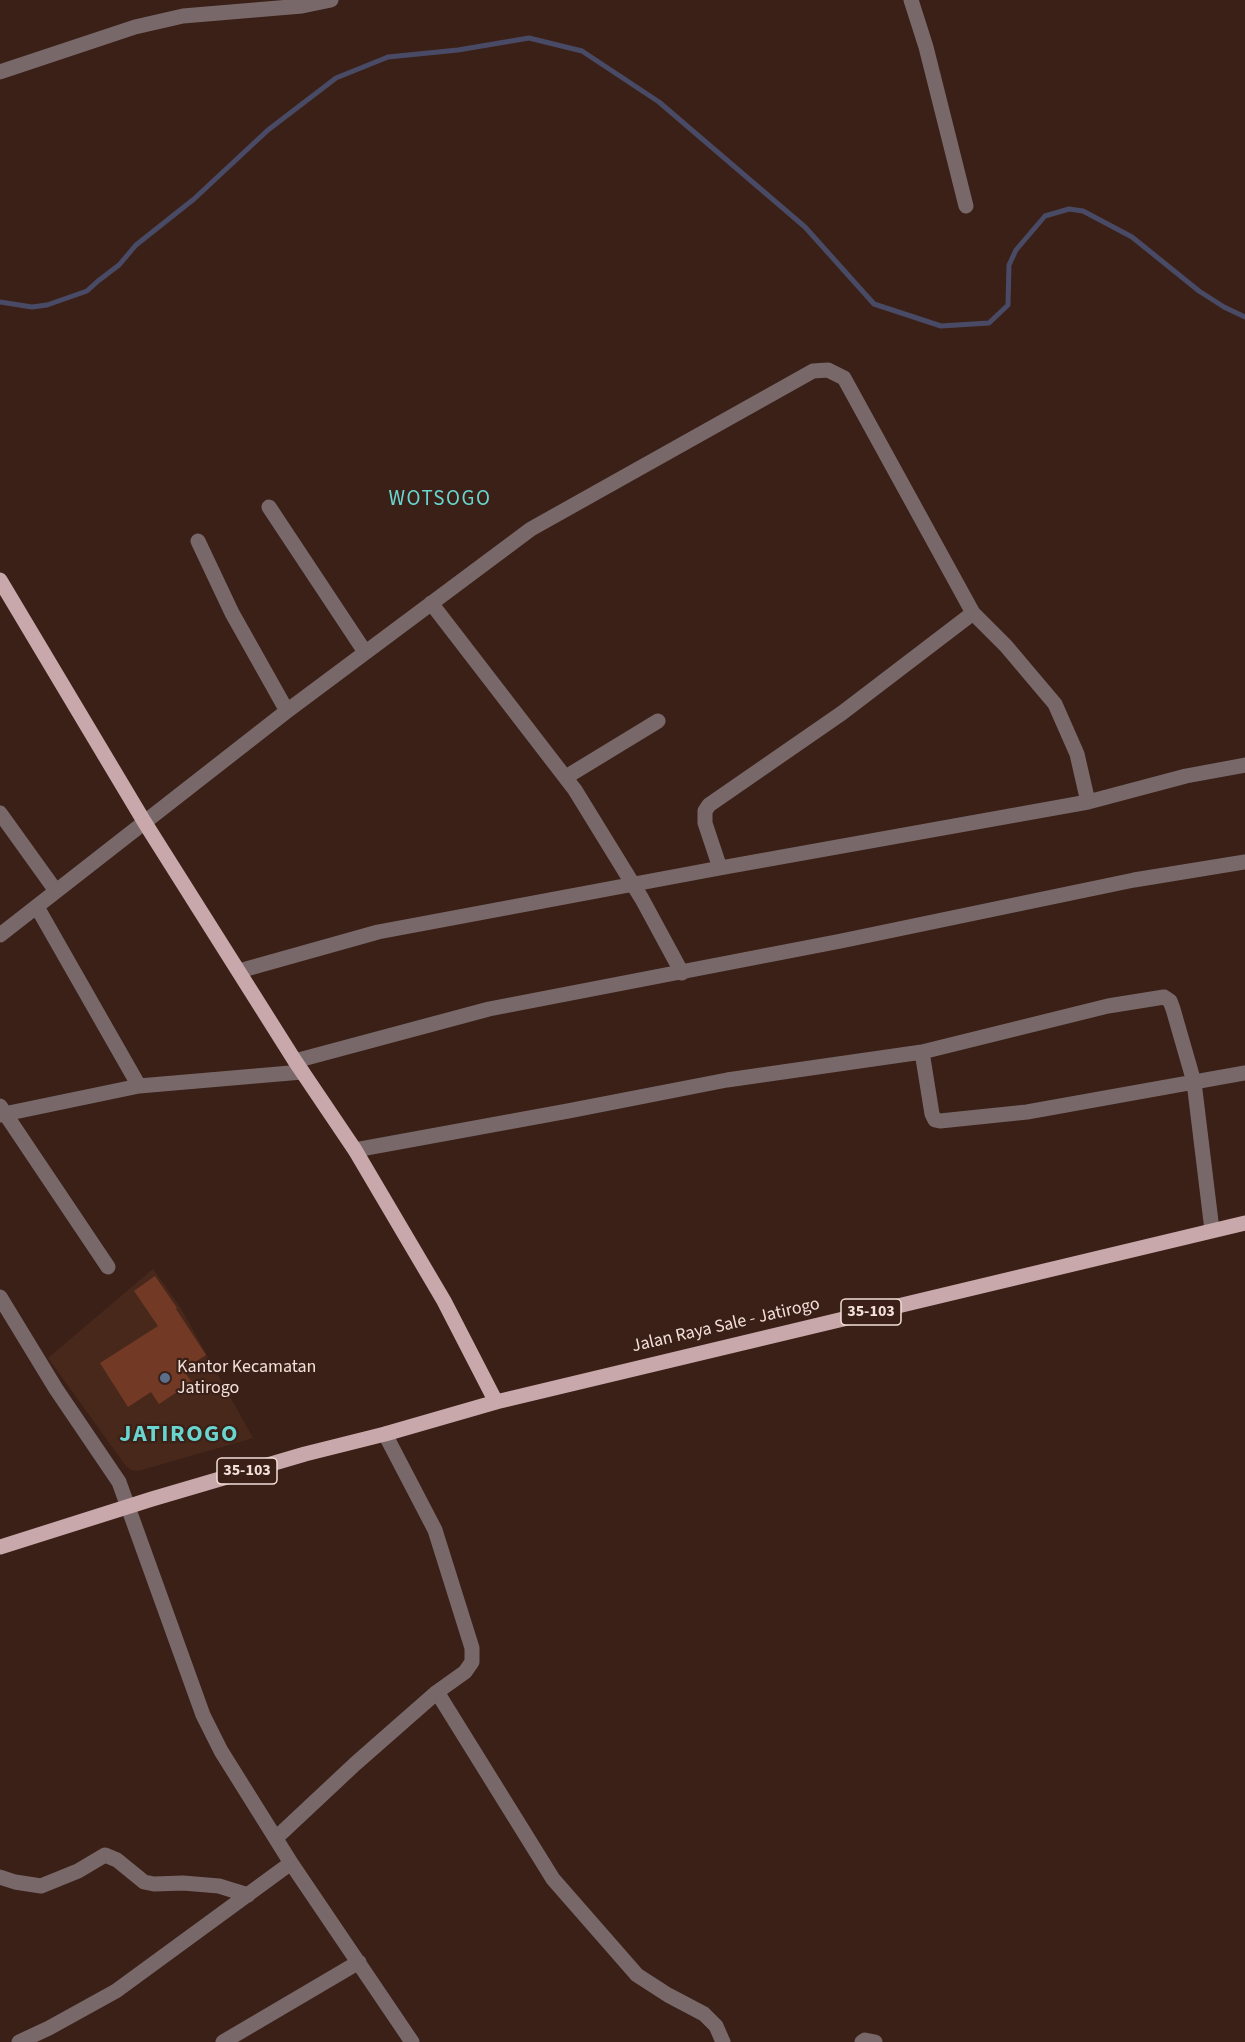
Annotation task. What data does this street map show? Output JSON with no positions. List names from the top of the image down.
{
  "streets": {
    "main road": ["35-103", "Jalan Raya Sale - Jatirogo"]
  },
  "crossings": [
    ["35-103", "Jalan Raya Sale - Jatirogo"]
  ],
  "districts": ["WOTSOGO", "JATIROGO"],
  "places": ["Kantor Kecamatan Jatirogo"]
}
